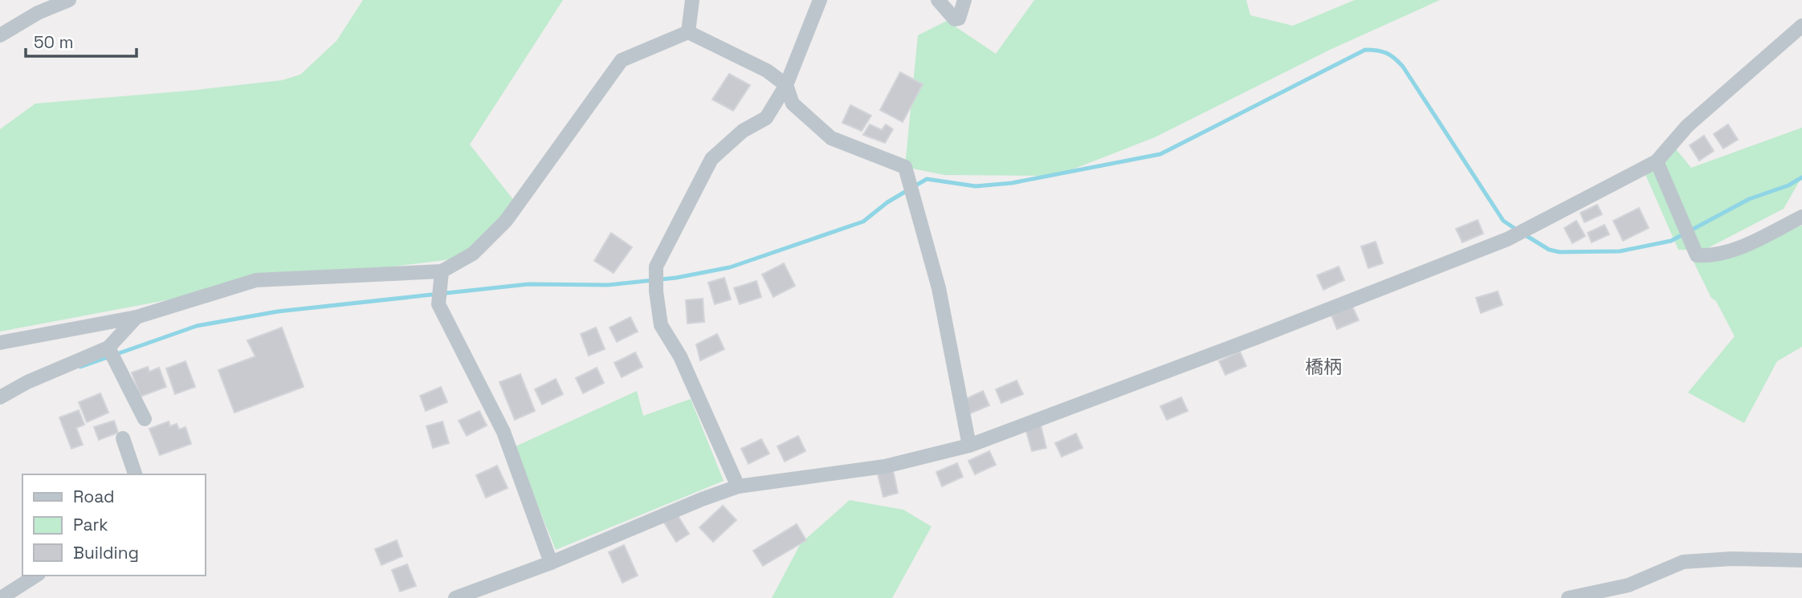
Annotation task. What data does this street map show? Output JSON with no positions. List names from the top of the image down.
{
  "districts": ["橋柄"],
  "legend": ["Road", "Park", "Building"],
  "scale_bar": "50 m"
}
